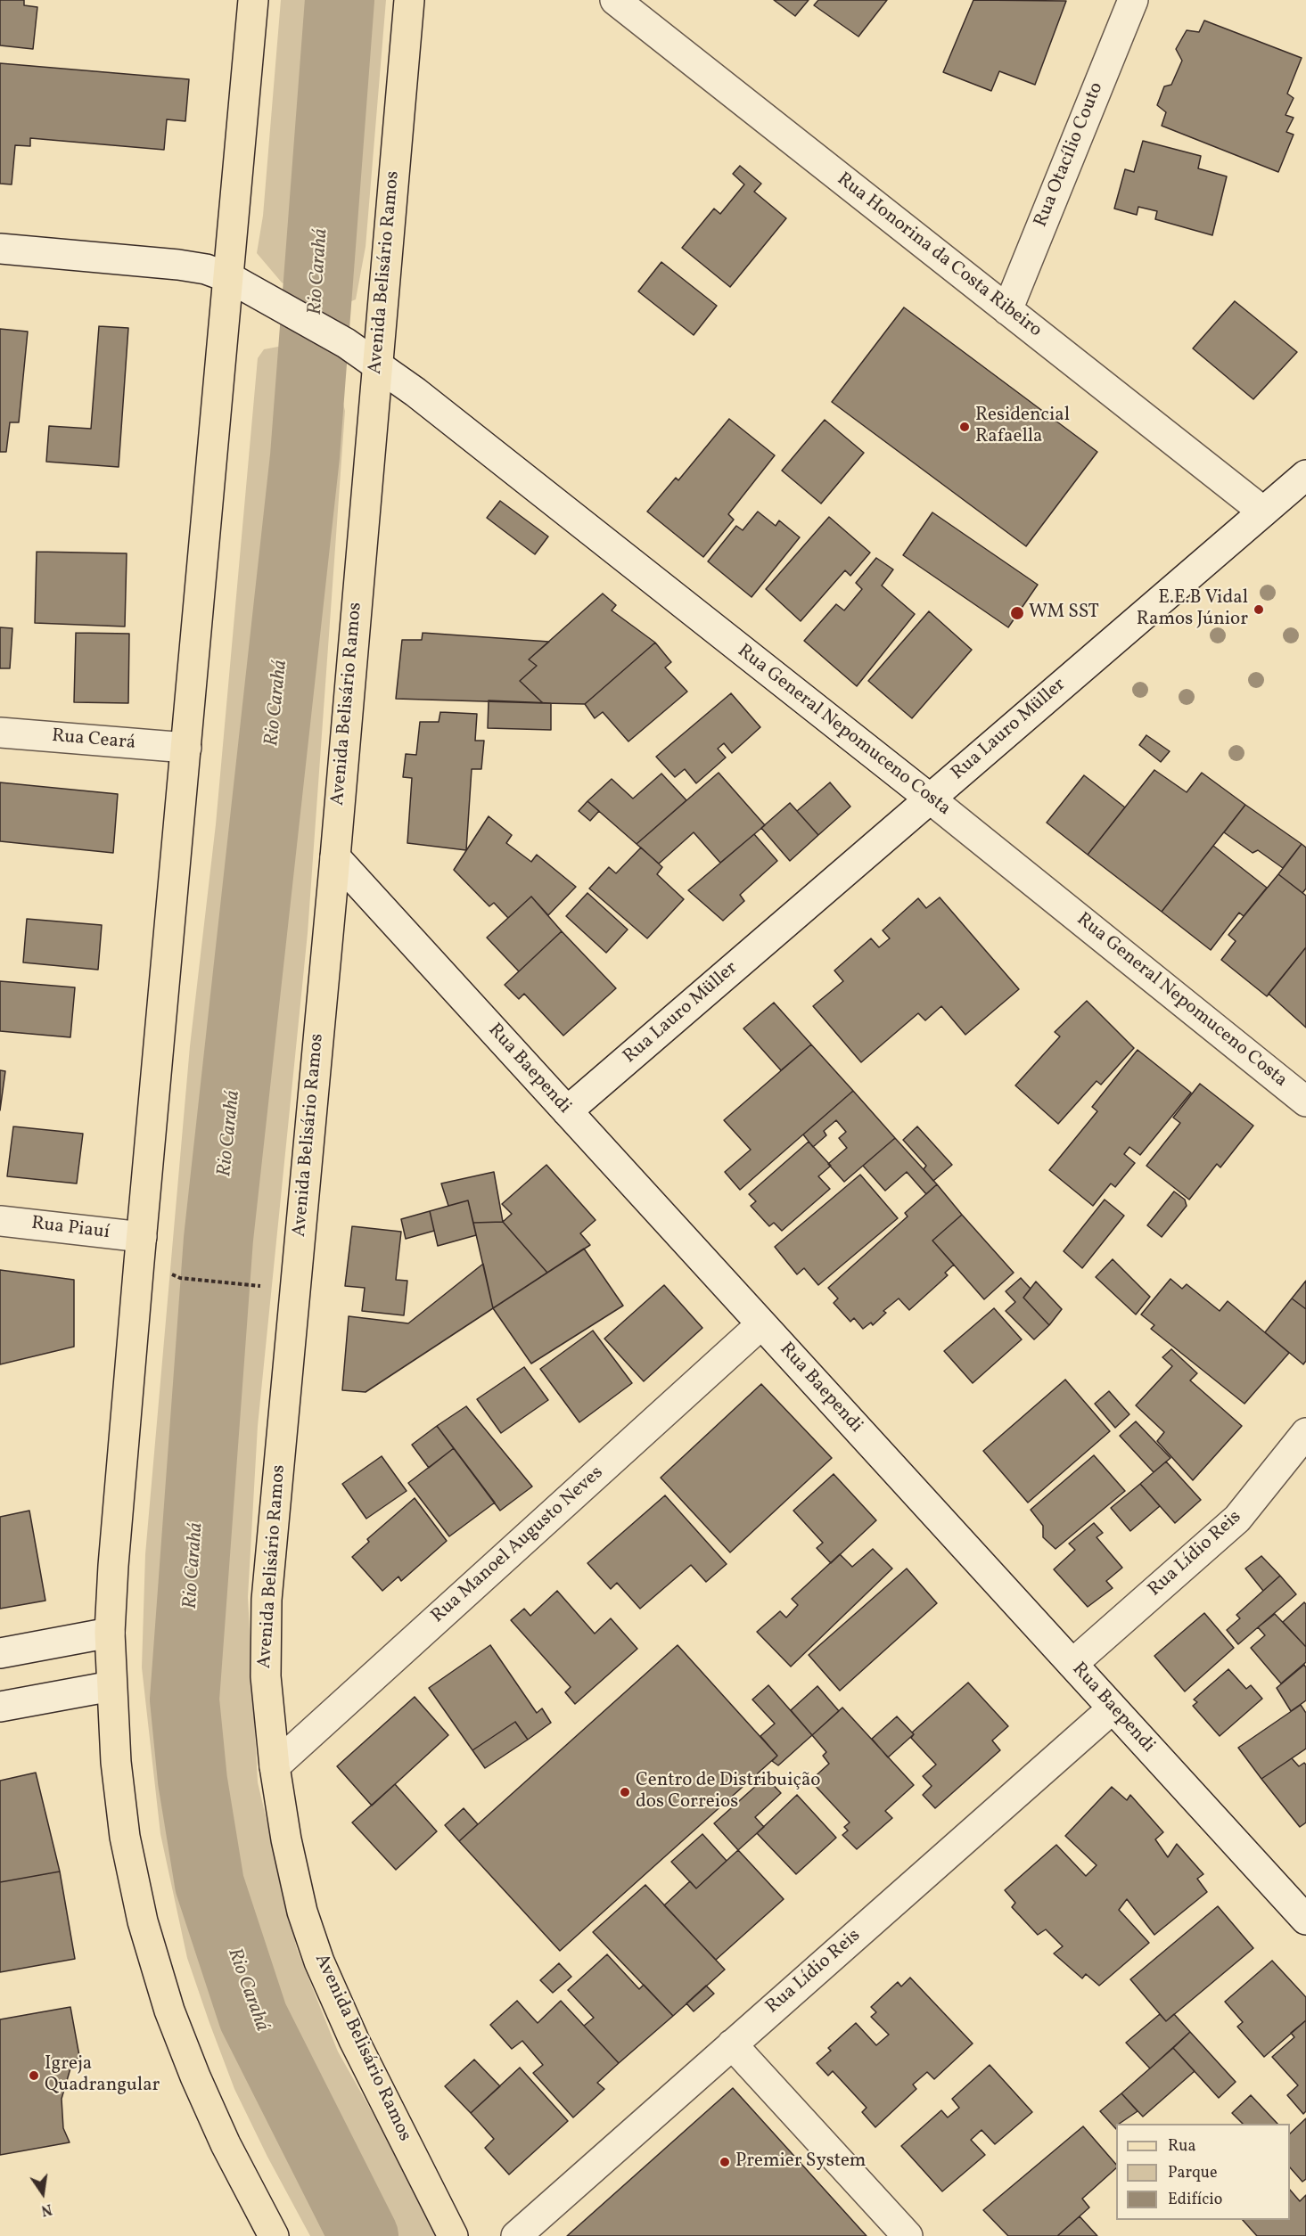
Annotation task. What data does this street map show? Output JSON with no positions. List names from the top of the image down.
{
  "streets": {
    "main road": ["Avenida Belisário Ramos"],
    "street": [
      "Rua Otacílio Couto",
      "Rua Honorina da Costa Ribeiro",
      "Rua Lauro Müller",
      "Rua General Nepomuceno Costa",
      "Rua Ceará",
      "Rua Baependi",
      "Rua Piauí",
      "Rua Manoel Augusto Neves",
      "Rua Lídio Reis"
    ]
  },
  "crossings": [
    ["Rua Otacílio Couto", "Rua Honorina da Costa Ribeiro"],
    ["Rua Honorina da Costa Ribeiro", "Rua Lauro Müller"],
    ["Avenida Belisário Ramos", "Rua General Nepomuceno Costa"],
    ["Avenida Belisário Ramos", "Rua Baependi"],
    ["Avenida Belisário Ramos", "Rua Manoel Augusto Neves"],
    ["Rua Lauro Müller", "Rua General Nepomuceno Costa"],
    ["Rua Lauro Müller", "Rua Baependi"],
    ["Rua Baependi", "Rua Manoel Augusto Neves"],
    ["Rua Baependi", "Rua Lídio Reis"]
  ],
  "water": ["Rio Carahá"],
  "places": [
    "Residencial Rafaella",
    "E.E.B Vidal Ramos Júnior",
    "WM SST",
    "Centro de Distribuição dos Correios",
    "Igreja Quadrangular",
    "Premier System"
  ],
  "legend": ["Rua", "Parque", "Edifício"],
  "north": "bottom"
}
